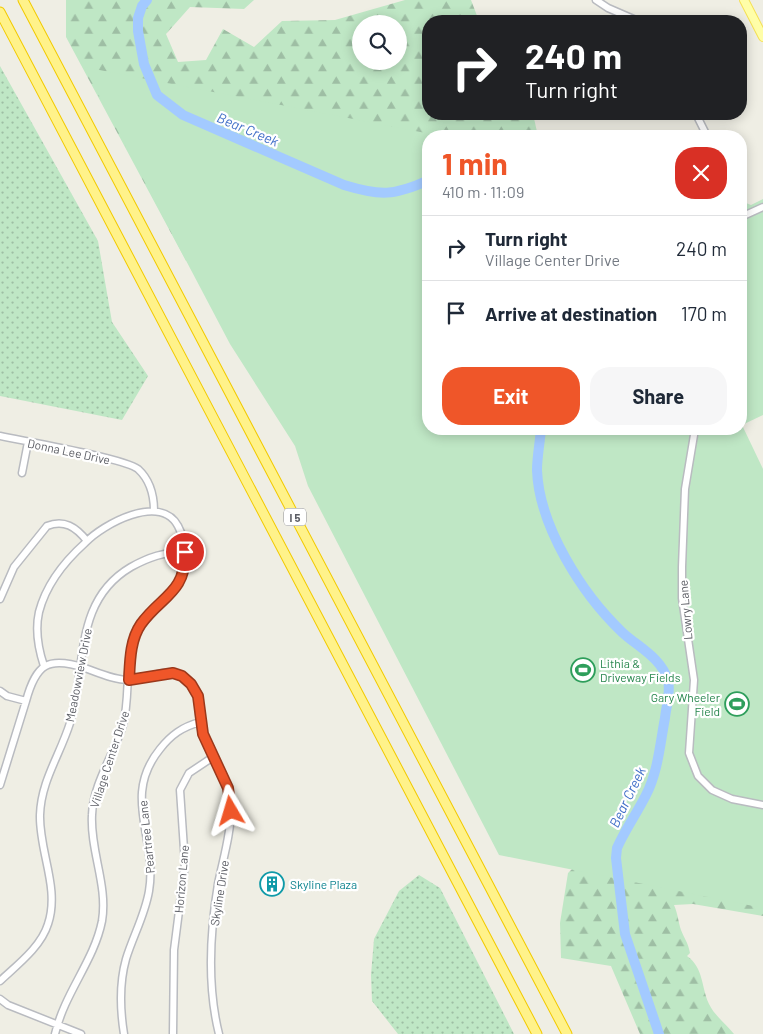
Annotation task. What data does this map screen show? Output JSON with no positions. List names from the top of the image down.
{
  "streets": {
    "highway": ["I 5"],
    "street": [
      "Donna Lee Drive",
      "Lowry Lane",
      "Meadowview Drive",
      "Village Center Drive",
      "Peartree Lane",
      "Horizon Lane",
      "Skyline Drive"
    ]
  },
  "crossings": [
    ["Meadowview Drive", "Village Center Drive"],
    ["Meadowview Drive", "Skyline Drive"],
    ["Village Center Drive", "Skyline Drive"],
    ["Peartree Lane", "Skyline Drive"],
    ["Horizon Lane", "Skyline Drive"]
  ],
  "water": ["Bear Creek"],
  "places": {
    "sports": ["Lithia & Driveway Fields", "Gary Wheeler Field"],
    "building": ["Skyline Plaza"]
  },
  "page": {
    "turn": ["240 m", "Turn right"],
    "heading": ["1 min", "410 m · 11:09"],
    "list": [
      {
        "name": "Turn right",
        "note": "Village Center Drive",
        "value": "240 m"
      },
      {
        "name": "Arrive at destination",
        "value": "170 m"
      }
    ],
    "buttons": ["Exit", "Share"]
  }
}
